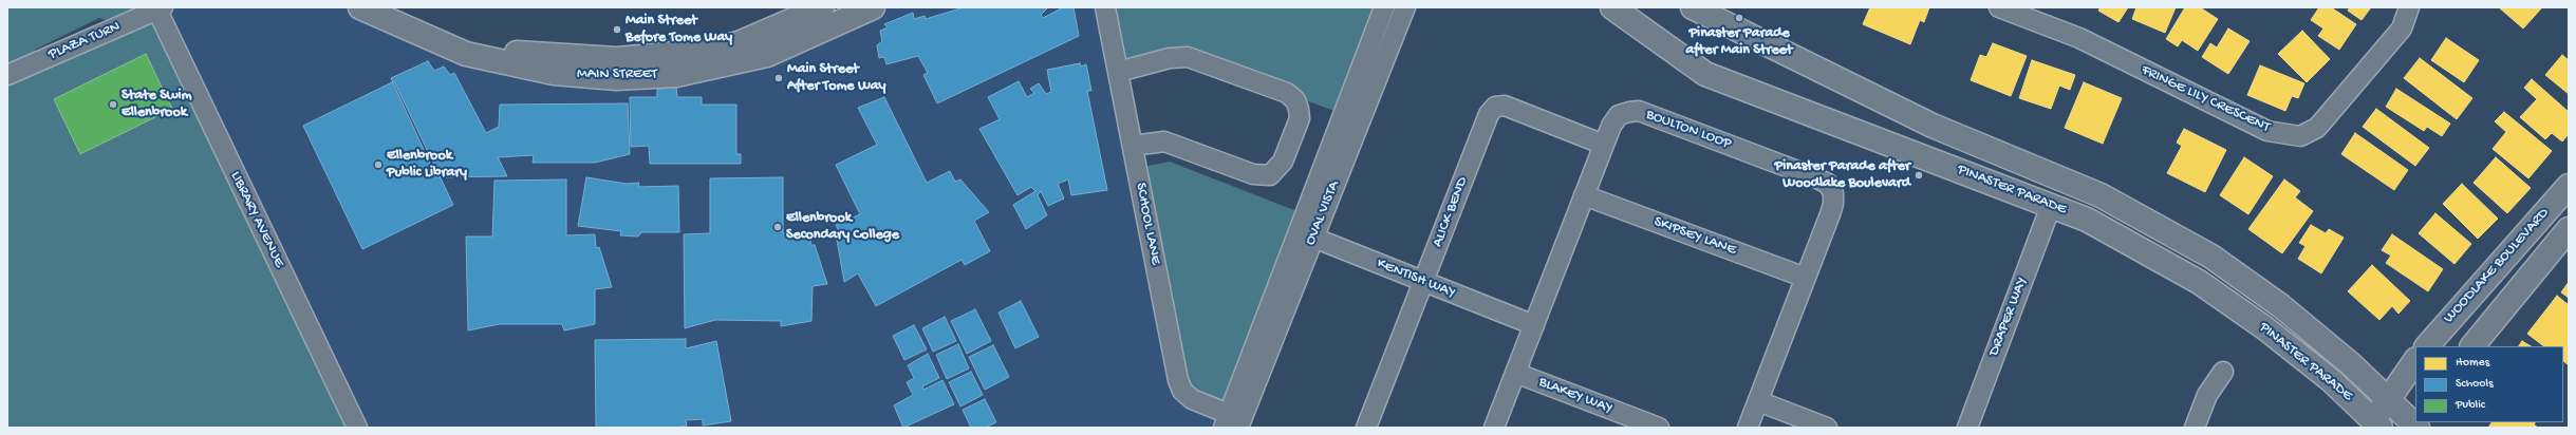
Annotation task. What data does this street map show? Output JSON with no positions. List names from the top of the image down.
{
  "streets": {
    "main road": ["MAIN STREET", "PINASTER PARADE", "WOODLAKE BOULEVARD"],
    "street": [
      "PLAZA TURN",
      "FRINGE LILY CRESCENT",
      "BOULTON LOOP",
      "ALICK BEND",
      "OVAL VISTA",
      "LIBRARY AVENUE",
      "SCHOOL LANE",
      "SKIPSEY LANE",
      "KENTISH WAY",
      "DRAPER WAY",
      "BLAKEY WAY"
    ]
  },
  "crossings": [
    ["PLAZA TURN", "LIBRARY AVENUE"],
    ["BOULTON LOOP", "ALICK BEND"],
    ["BOULTON LOOP", "SKIPSEY LANE"],
    ["BOULTON LOOP", "KENTISH WAY"],
    ["BOULTON LOOP", "BLAKEY WAY"],
    ["PINASTER PARADE", "DRAPER WAY"],
    ["ALICK BEND", "KENTISH WAY"],
    ["OVAL VISTA", "SCHOOL LANE"],
    ["OVAL VISTA", "KENTISH WAY"]
  ],
  "places": [
    "Pinaster Parade after Main Street",
    "Main Street Before Tome Way",
    "Main Street After Tome Way",
    "State Swim Ellenbrook",
    "Ellenbrook Public Library",
    "Pinaster Parade after Woodlake Boulevard",
    "Ellenbrook Secondary College"
  ],
  "legend": ["Homes", "Schools", "Public"]
}
